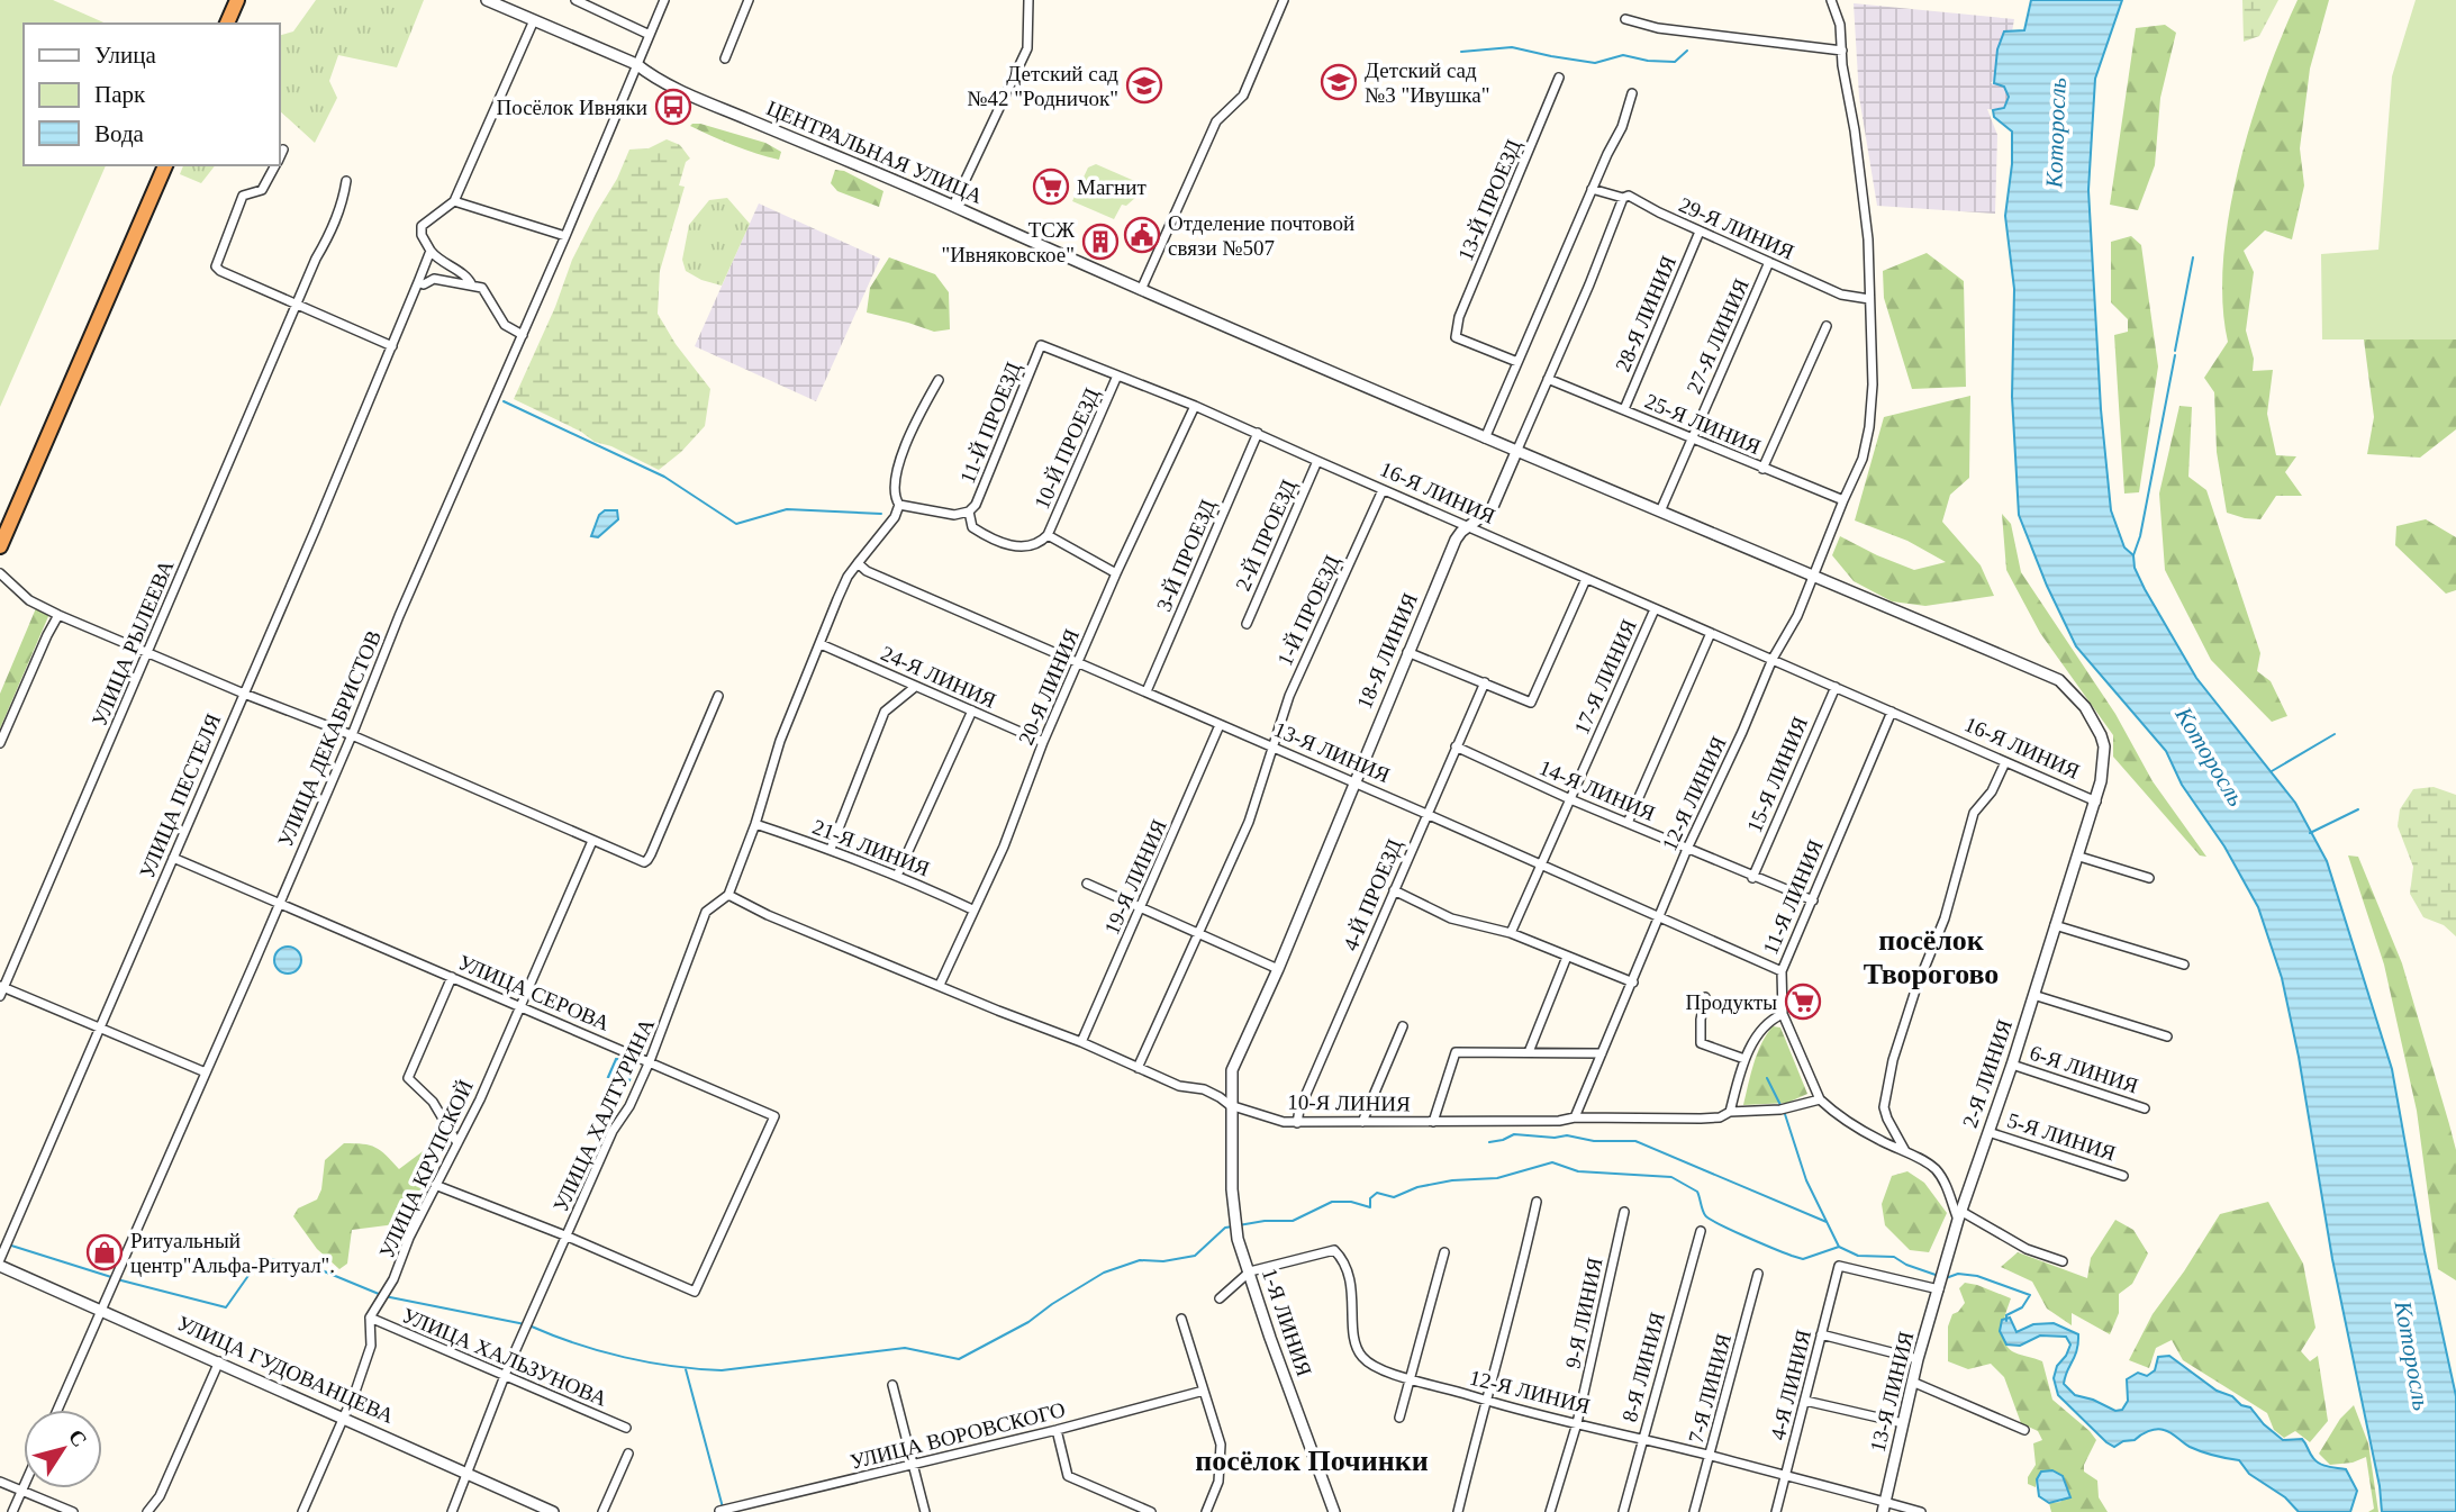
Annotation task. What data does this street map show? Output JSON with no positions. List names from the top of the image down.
{
  "streets": {
    "street": [
      "ЦЕНТРАЛЬНАЯ УЛИЦА",
      "13-Й ПРОЕЗД",
      "29-Я ЛИНИЯ",
      "28-Я ЛИНИЯ",
      "27-Я ЛИНИЯ",
      "11-Й ПРОЕЗД",
      "25-Я ЛИНИЯ",
      "10-Й ПРОЕЗД",
      "16-Я ЛИНИЯ",
      "2-Й ПРОЕЗД",
      "3-Й ПРОЕЗД",
      "1-Й ПРОЕЗД",
      "УЛИЦА РЫЛЕЕВА",
      "18-Я ЛИНИЯ",
      "24-Я ЛИНИЯ",
      "17-Я ЛИНИЯ",
      "20-Я ЛИНИЯ",
      "УЛИЦА ДЕКАБРИСТОВ",
      "13-Я ЛИНИЯ",
      "15-Я ЛИНИЯ",
      "14-Я ЛИНИЯ",
      "12-Я ЛИНИЯ",
      "УЛИЦА ПЕСТЕЛЯ",
      "21-Я ЛИНИЯ",
      "19-Я ЛИНИЯ",
      "4-Й ПРОЕЗД",
      "11-Я ЛИНИЯ",
      "УЛИЦА СЕРОВА",
      "6-Я ЛИНИЯ",
      "2-Я ЛИНИЯ",
      "10-Я ЛИНИЯ",
      "УЛИЦА ХАЛТУРИНА",
      "5-Я ЛИНИЯ",
      "УЛИЦА КРУПСКОЙ",
      "9-Я ЛИНИЯ",
      "1-Я ЛИНИЯ",
      "УЛИЦА ХАЛЬЗУНОВА",
      "8-Я ЛИНИЯ",
      "УЛИЦА ГУДОВАНЦЕВА",
      "4-Я ЛИНИЯ",
      "7-Я ЛИНИЯ",
      "УЛИЦА ВОРОВСКОГО"
    ]
  },
  "crossings": [
    ["ЦЕНТРАЛЬНАЯ УЛИЦА", "16-Я ЛИНИЯ"],
    ["ЦЕНТРАЛЬНАЯ УЛИЦА", "УЛИЦА ДЕКАБРИСТОВ"],
    ["29-Я ЛИНИЯ", "28-Я ЛИНИЯ"],
    ["29-Я ЛИНИЯ", "27-Я ЛИНИЯ"],
    ["29-Я ЛИНИЯ", "18-Я ЛИНИЯ"],
    ["29-Я ЛИНИЯ", "12-Я ЛИНИЯ"],
    ["28-Я ЛИНИЯ", "25-Я ЛИНИЯ"],
    ["27-Я ЛИНИЯ", "25-Я ЛИНИЯ"],
    ["27-Я ЛИНИЯ", "16-Я ЛИНИЯ"],
    ["11-Й ПРОЕЗД", "16-Я ЛИНИЯ"],
    ["25-Я ЛИНИЯ", "18-Я ЛИНИЯ"],
    ["25-Я ЛИНИЯ", "12-Я ЛИНИЯ"],
    ["10-Й ПРОЕЗД", "16-Я ЛИНИЯ"],
    ["16-Я ЛИНИЯ", "2-Й ПРОЕЗД"],
    ["16-Я ЛИНИЯ", "3-Й ПРОЕЗД"],
    ["16-Я ЛИНИЯ", "1-Й ПРОЕЗД"],
    ["16-Я ЛИНИЯ", "18-Я ЛИНИЯ"],
    ["16-Я ЛИНИЯ", "17-Я ЛИНИЯ"],
    ["16-Я ЛИНИЯ", "20-Я ЛИНИЯ"],
    ["16-Я ЛИНИЯ", "15-Я ЛИНИЯ"],
    ["16-Я ЛИНИЯ", "12-Я ЛИНИЯ"],
    ["16-Я ЛИНИЯ", "11-Я ЛИНИЯ"],
    ["16-Я ЛИНИЯ", "2-Я ЛИНИЯ"],
    ["3-Й ПРОЕЗД", "13-Я ЛИНИЯ"],
    ["1-Й ПРОЕЗД", "13-Я ЛИНИЯ"],
    ["1-Й ПРОЕЗД", "10-Я ЛИНИЯ"],
    ["18-Я ЛИНИЯ", "13-Я ЛИНИЯ"],
    ["18-Я ЛИНИЯ", "10-Я ЛИНИЯ"],
    ["18-Я ЛИНИЯ", "1-Я ЛИНИЯ"],
    ["24-Я ЛИНИЯ", "20-Я ЛИНИЯ"],
    ["24-Я ЛИНИЯ", "УЛИЦА ХАЛТУРИНА"],
    ["17-Я ЛИНИЯ", "13-Я ЛИНИЯ"],
    ["17-Я ЛИНИЯ", "14-Я ЛИНИЯ"],
    ["20-Я ЛИНИЯ", "13-Я ЛИНИЯ"],
    ["20-Я ЛИНИЯ", "21-Я ЛИНИЯ"],
    ["20-Я ЛИНИЯ", "10-Я ЛИНИЯ"],
    ["УЛИЦА ДЕКАБРИСТОВ", "УЛИЦА СЕРОВА"],
    ["УЛИЦА ДЕКАБРИСТОВ", "УЛИЦА ГУДОВАНЦЕВА"],
    ["13-Я ЛИНИЯ", "12-Я ЛИНИЯ"],
    ["13-Я ЛИНИЯ", "19-Я ЛИНИЯ"],
    ["13-Я ЛИНИЯ", "4-Й ПРОЕЗД"],
    ["13-Я ЛИНИЯ", "11-Я ЛИНИЯ"],
    ["13-Я ЛИНИЯ", "2-Я ЛИНИЯ"],
    ["13-Я ЛИНИЯ", "УЛИЦА ХАЛТУРИНА"],
    ["13-Я ЛИНИЯ", "4-Я ЛИНИЯ"],
    ["15-Я ЛИНИЯ", "14-Я ЛИНИЯ"],
    ["14-Я ЛИНИЯ", "12-Я ЛИНИЯ"],
    ["14-Я ЛИНИЯ", "4-Й ПРОЕЗД"],
    ["14-Я ЛИНИЯ", "11-Я ЛИНИЯ"],
    ["12-Я ЛИНИЯ", "10-Я ЛИНИЯ"],
    ["12-Я ЛИНИЯ", "9-Я ЛИНИЯ"],
    ["12-Я ЛИНИЯ", "1-Я ЛИНИЯ"],
    ["12-Я ЛИНИЯ", "8-Я ЛИНИЯ"],
    ["12-Я ЛИНИЯ", "4-Я ЛИНИЯ"],
    ["12-Я ЛИНИЯ", "7-Я ЛИНИЯ"],
    ["УЛИЦА ПЕСТЕЛЯ", "УЛИЦА СЕРОВА"],
    ["21-Я ЛИНИЯ", "УЛИЦА ХАЛТУРИНА"],
    ["19-Я ЛИНИЯ", "10-Я ЛИНИЯ"],
    ["4-Й ПРОЕЗД", "10-Я ЛИНИЯ"],
    ["11-Я ЛИНИЯ", "10-Я ЛИНИЯ"],
    ["УЛИЦА СЕРОВА", "УЛИЦА ХАЛТУРИНА"],
    ["УЛИЦА СЕРОВА", "УЛИЦА КРУПСКОЙ"],
    ["6-Я ЛИНИЯ", "2-Я ЛИНИЯ"],
    ["2-Я ЛИНИЯ", "5-Я ЛИНИЯ"],
    ["10-Я ЛИНИЯ", "УЛИЦА ХАЛТУРИНА"],
    ["УЛИЦА ХАЛТУРИНА", "УЛИЦА ХАЛЬЗУНОВА"],
    ["УЛИЦА ХАЛТУРИНА", "УЛИЦА ГУДОВАНЦЕВА"],
    ["УЛИЦА КРУПСКОЙ", "УЛИЦА ХАЛЬЗУНОВА"],
    ["УЛИЦА КРУПСКОЙ", "УЛИЦА ГУДОВАНЦЕВА"]
  ],
  "districts": ["посёлок Творогово", "посёлок Починки"],
  "water": ["Которосль"],
  "places": {
    "school or university": ["Детский сад №3 \"Ивушка\"", "Детский сад №42 \"Родничок\""],
    "bus stop": ["Посёлок Ивняки"],
    "supermarket": ["Магнит", "Продукты"],
    "public building": ["Отделение почтовой связи №507"],
    "building": ["ТСЖ \"Ивняковское\""],
    "shop": ["Ритуальный центр\"Альфа-Ритуал\"."]
  },
  "legend": ["Улица", "Парк", "Вода"],
  "north": "top right"
}
